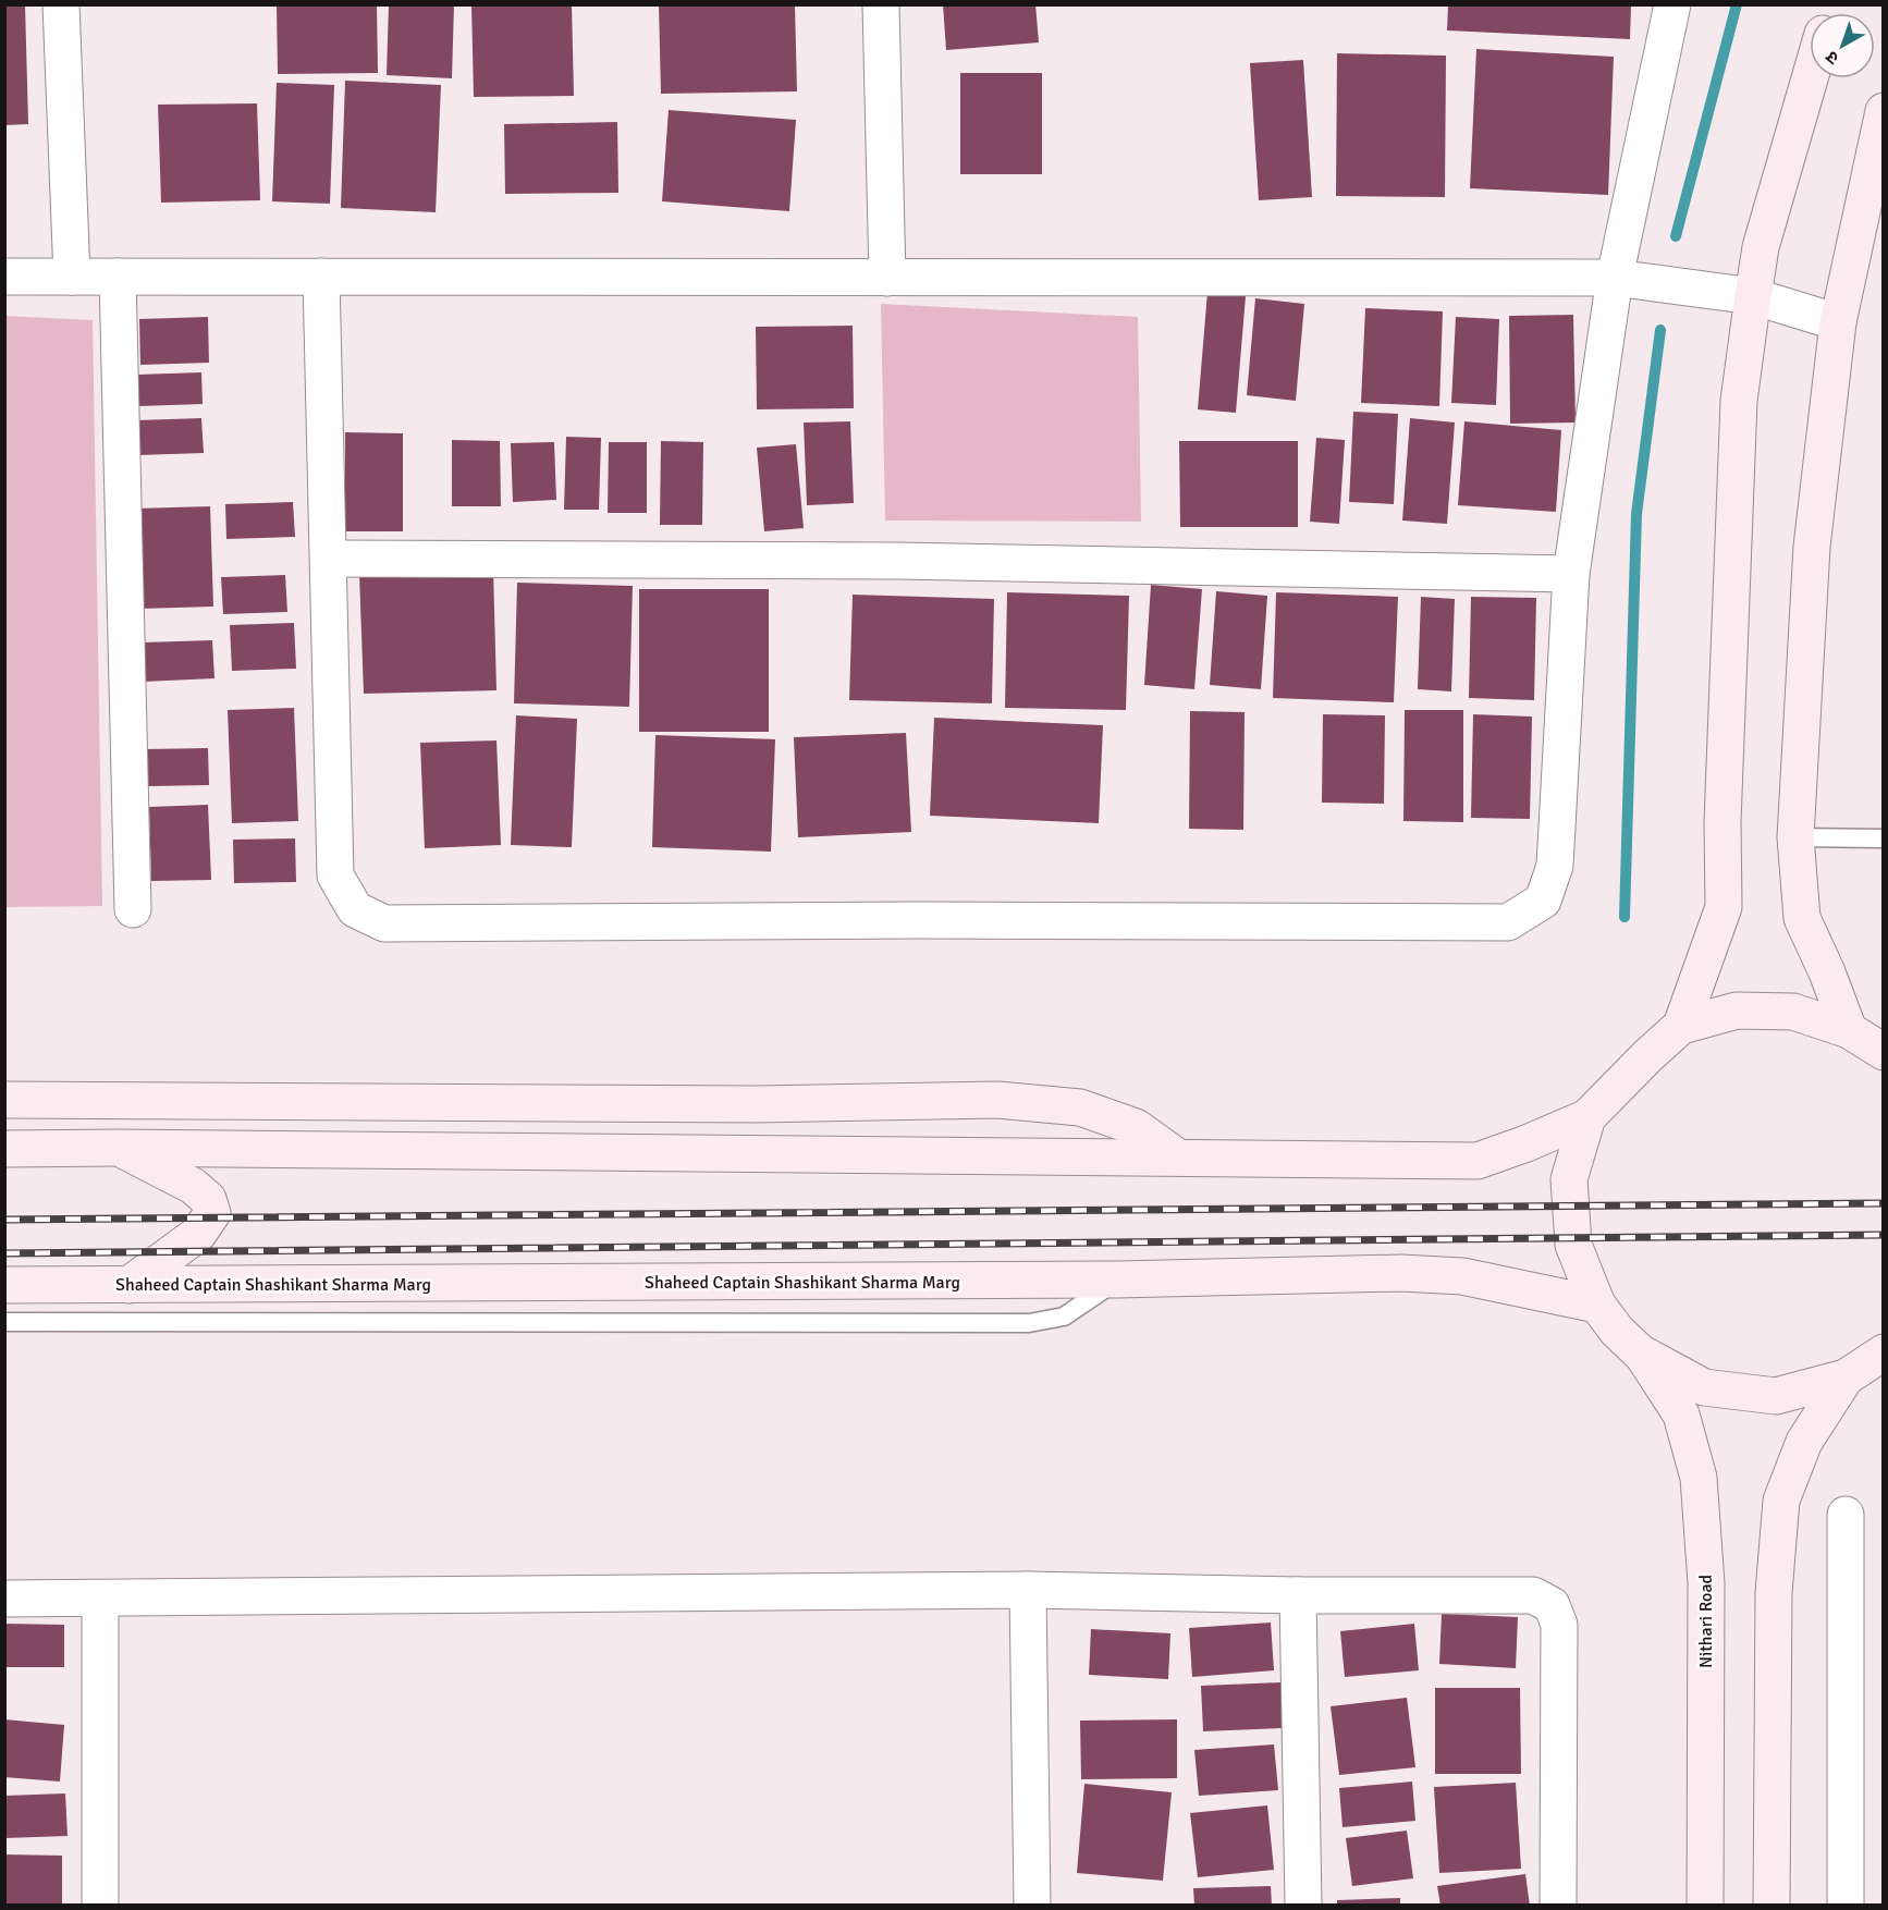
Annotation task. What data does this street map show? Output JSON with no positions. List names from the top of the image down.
{
  "streets": {
    "main road": ["Shaheed Captain Shashikant Sharma Marg", "Nithari Road"]
  },
  "north": "bottom left"
}
